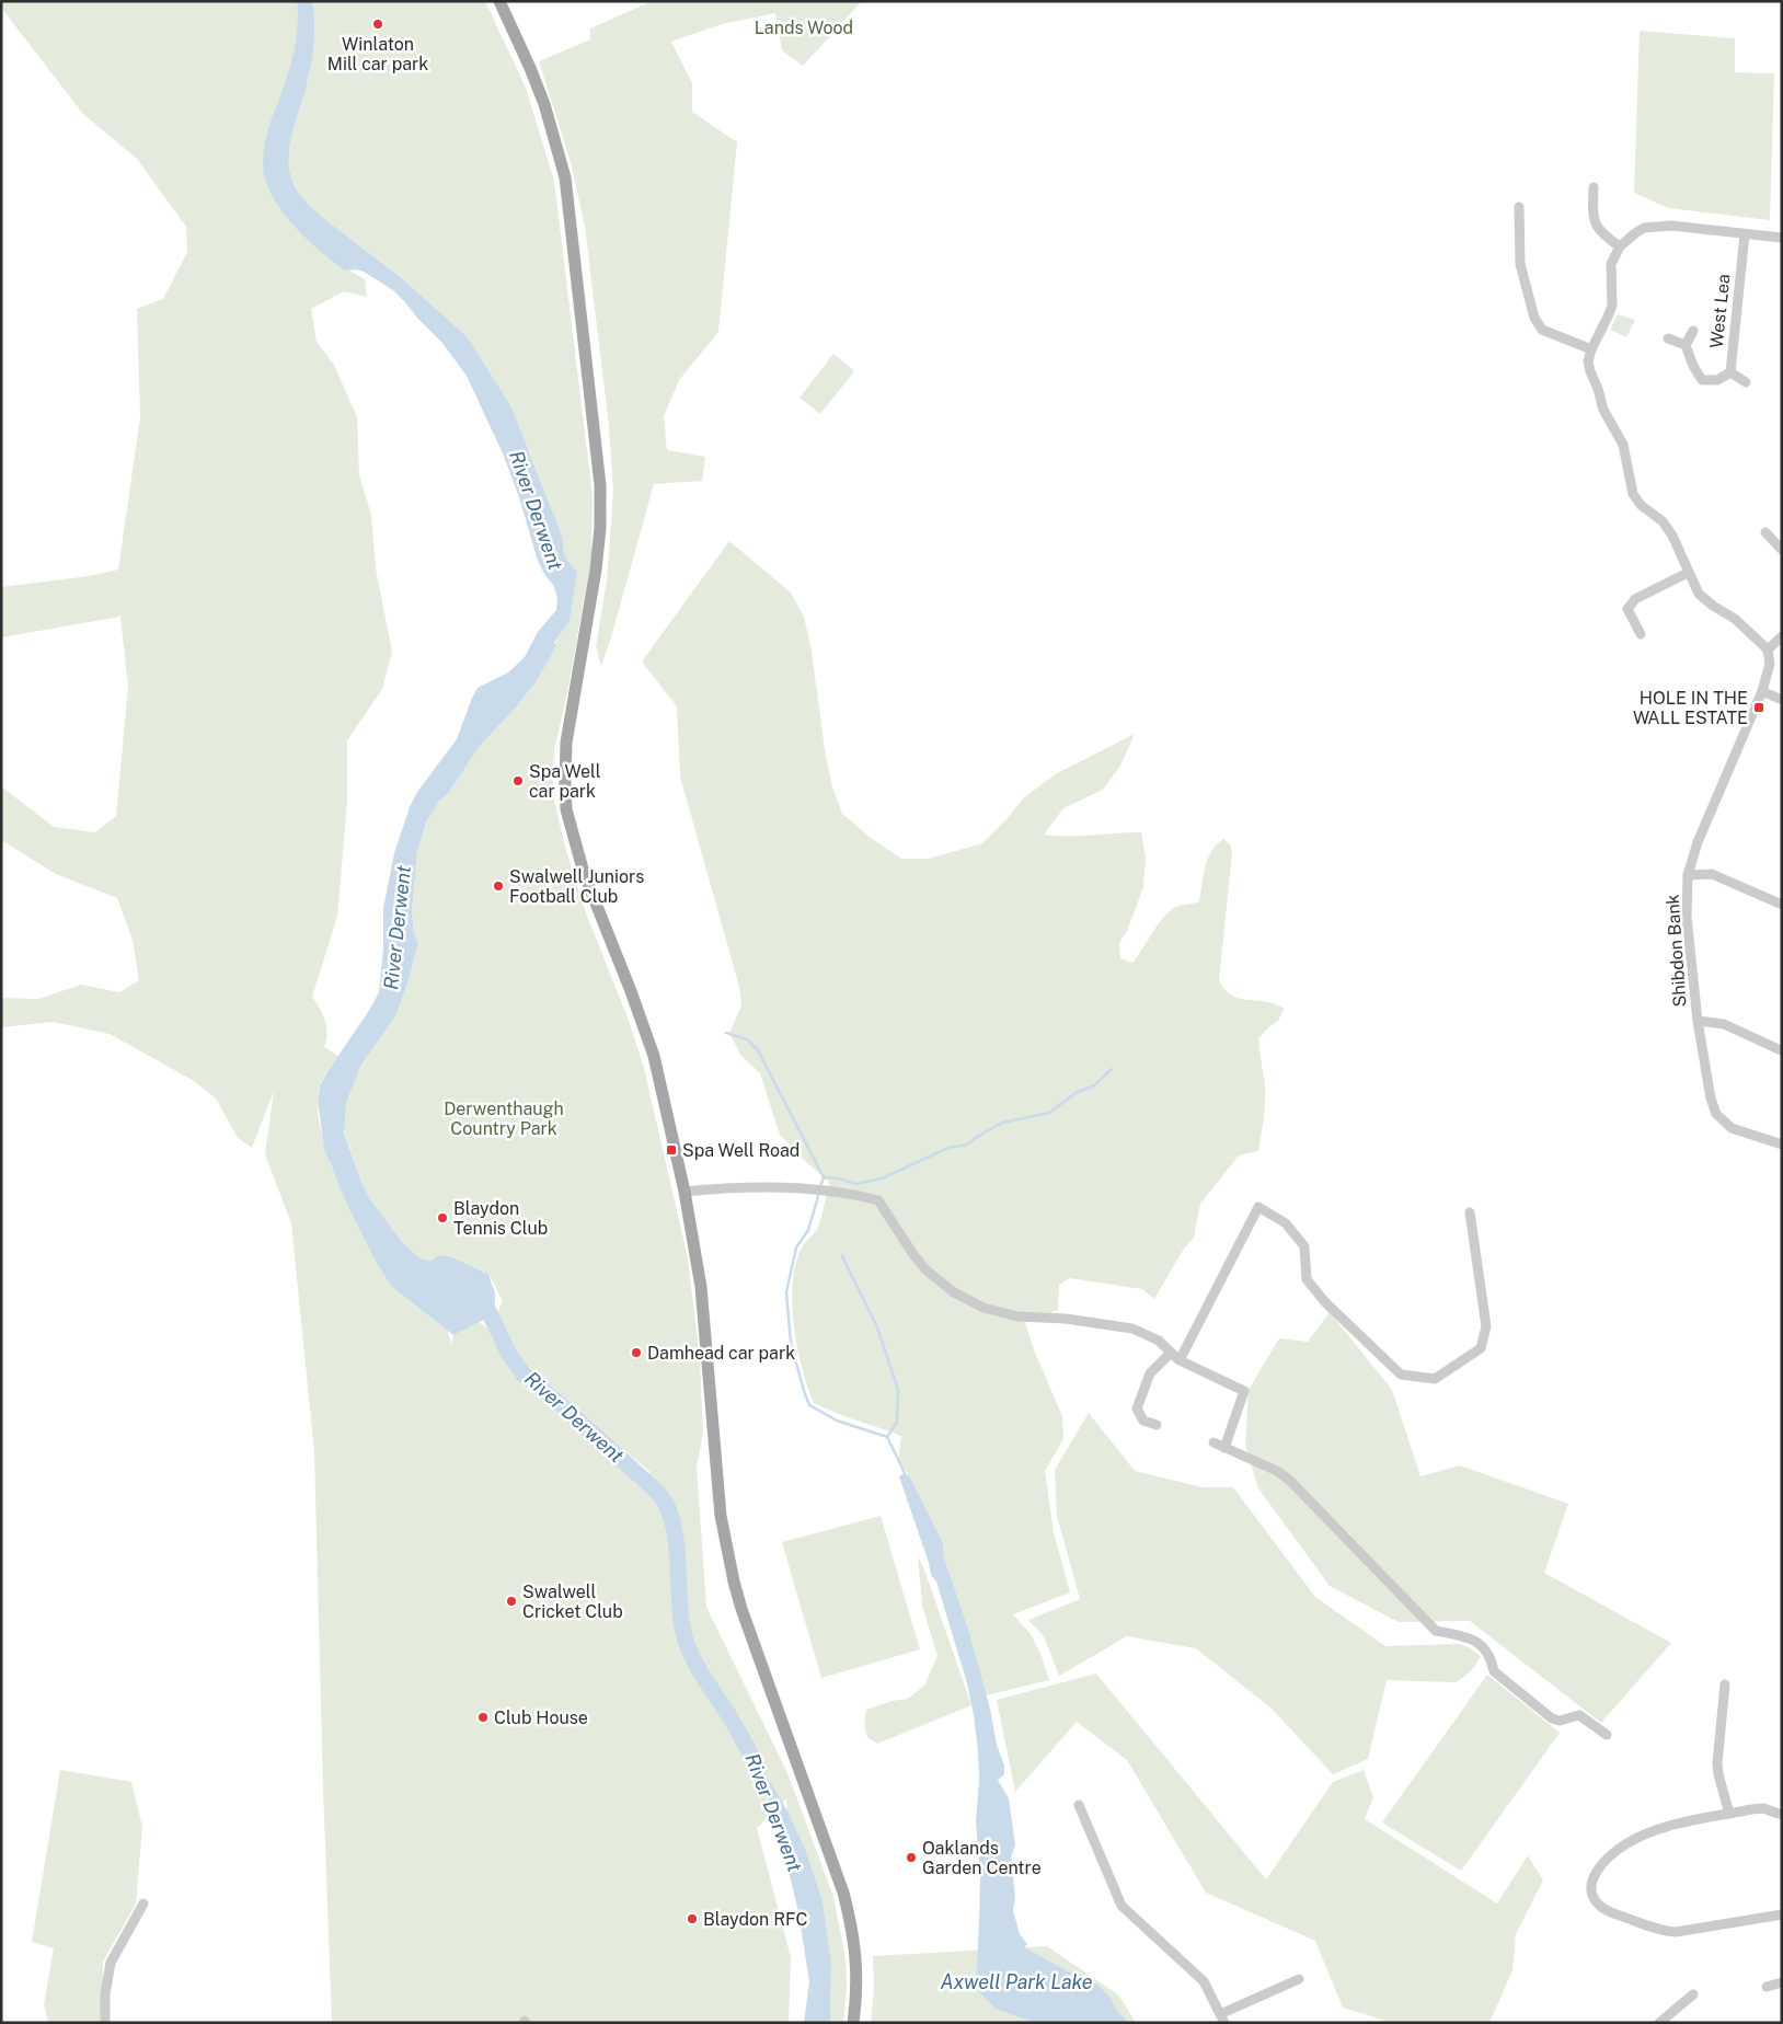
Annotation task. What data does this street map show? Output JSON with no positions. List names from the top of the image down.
{
  "streets": {
    "street": ["West Lea", "Shibdon Bank"]
  },
  "water": ["River Derwent", "Axwell Park Lake"],
  "parks": ["Lands Wood", "Derwenthaugh Country Park"],
  "places": {
    "other": [
      "Winlaton Mill car park",
      "Spa Well car park",
      "Swalwell Juniors Football Club",
      "Blaydon Tennis Club",
      "Damhead car park",
      "Swalwell Cricket Club",
      "Club House",
      "Oaklands Garden Centre",
      "Blaydon RFC"
    ],
    "transit": ["HOLE IN THE WALL ESTATE", "Spa Well Road"]
  }
}
